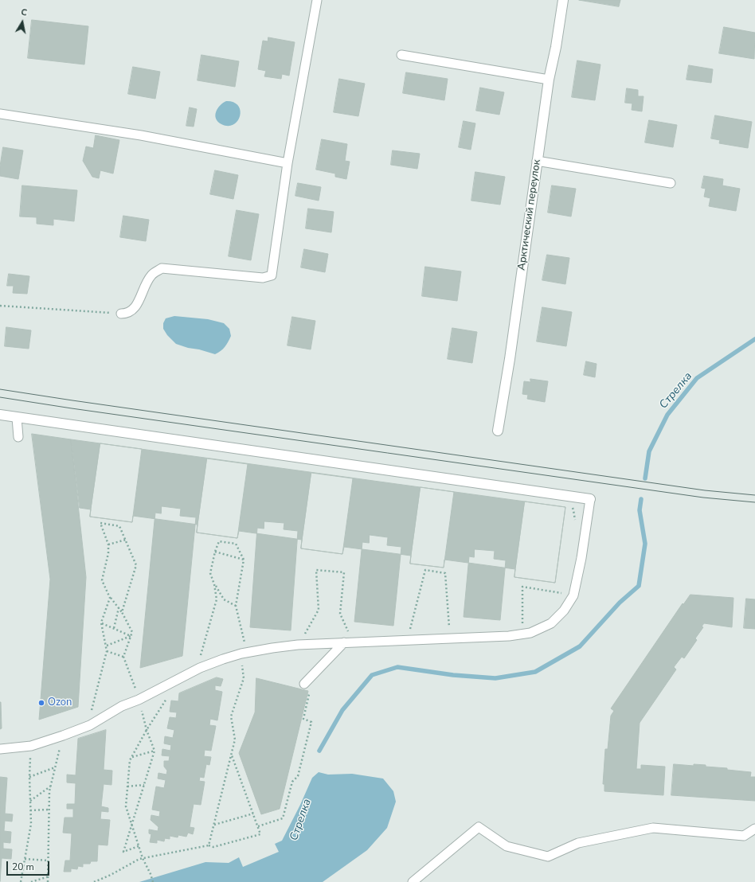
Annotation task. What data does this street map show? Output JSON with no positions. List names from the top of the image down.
{
  "streets": {
    "street": ["Арктический переулок"]
  },
  "water": ["Стрелка"],
  "places": ["Ozon"],
  "scale_bar": "20 m",
  "north": "top"
}
